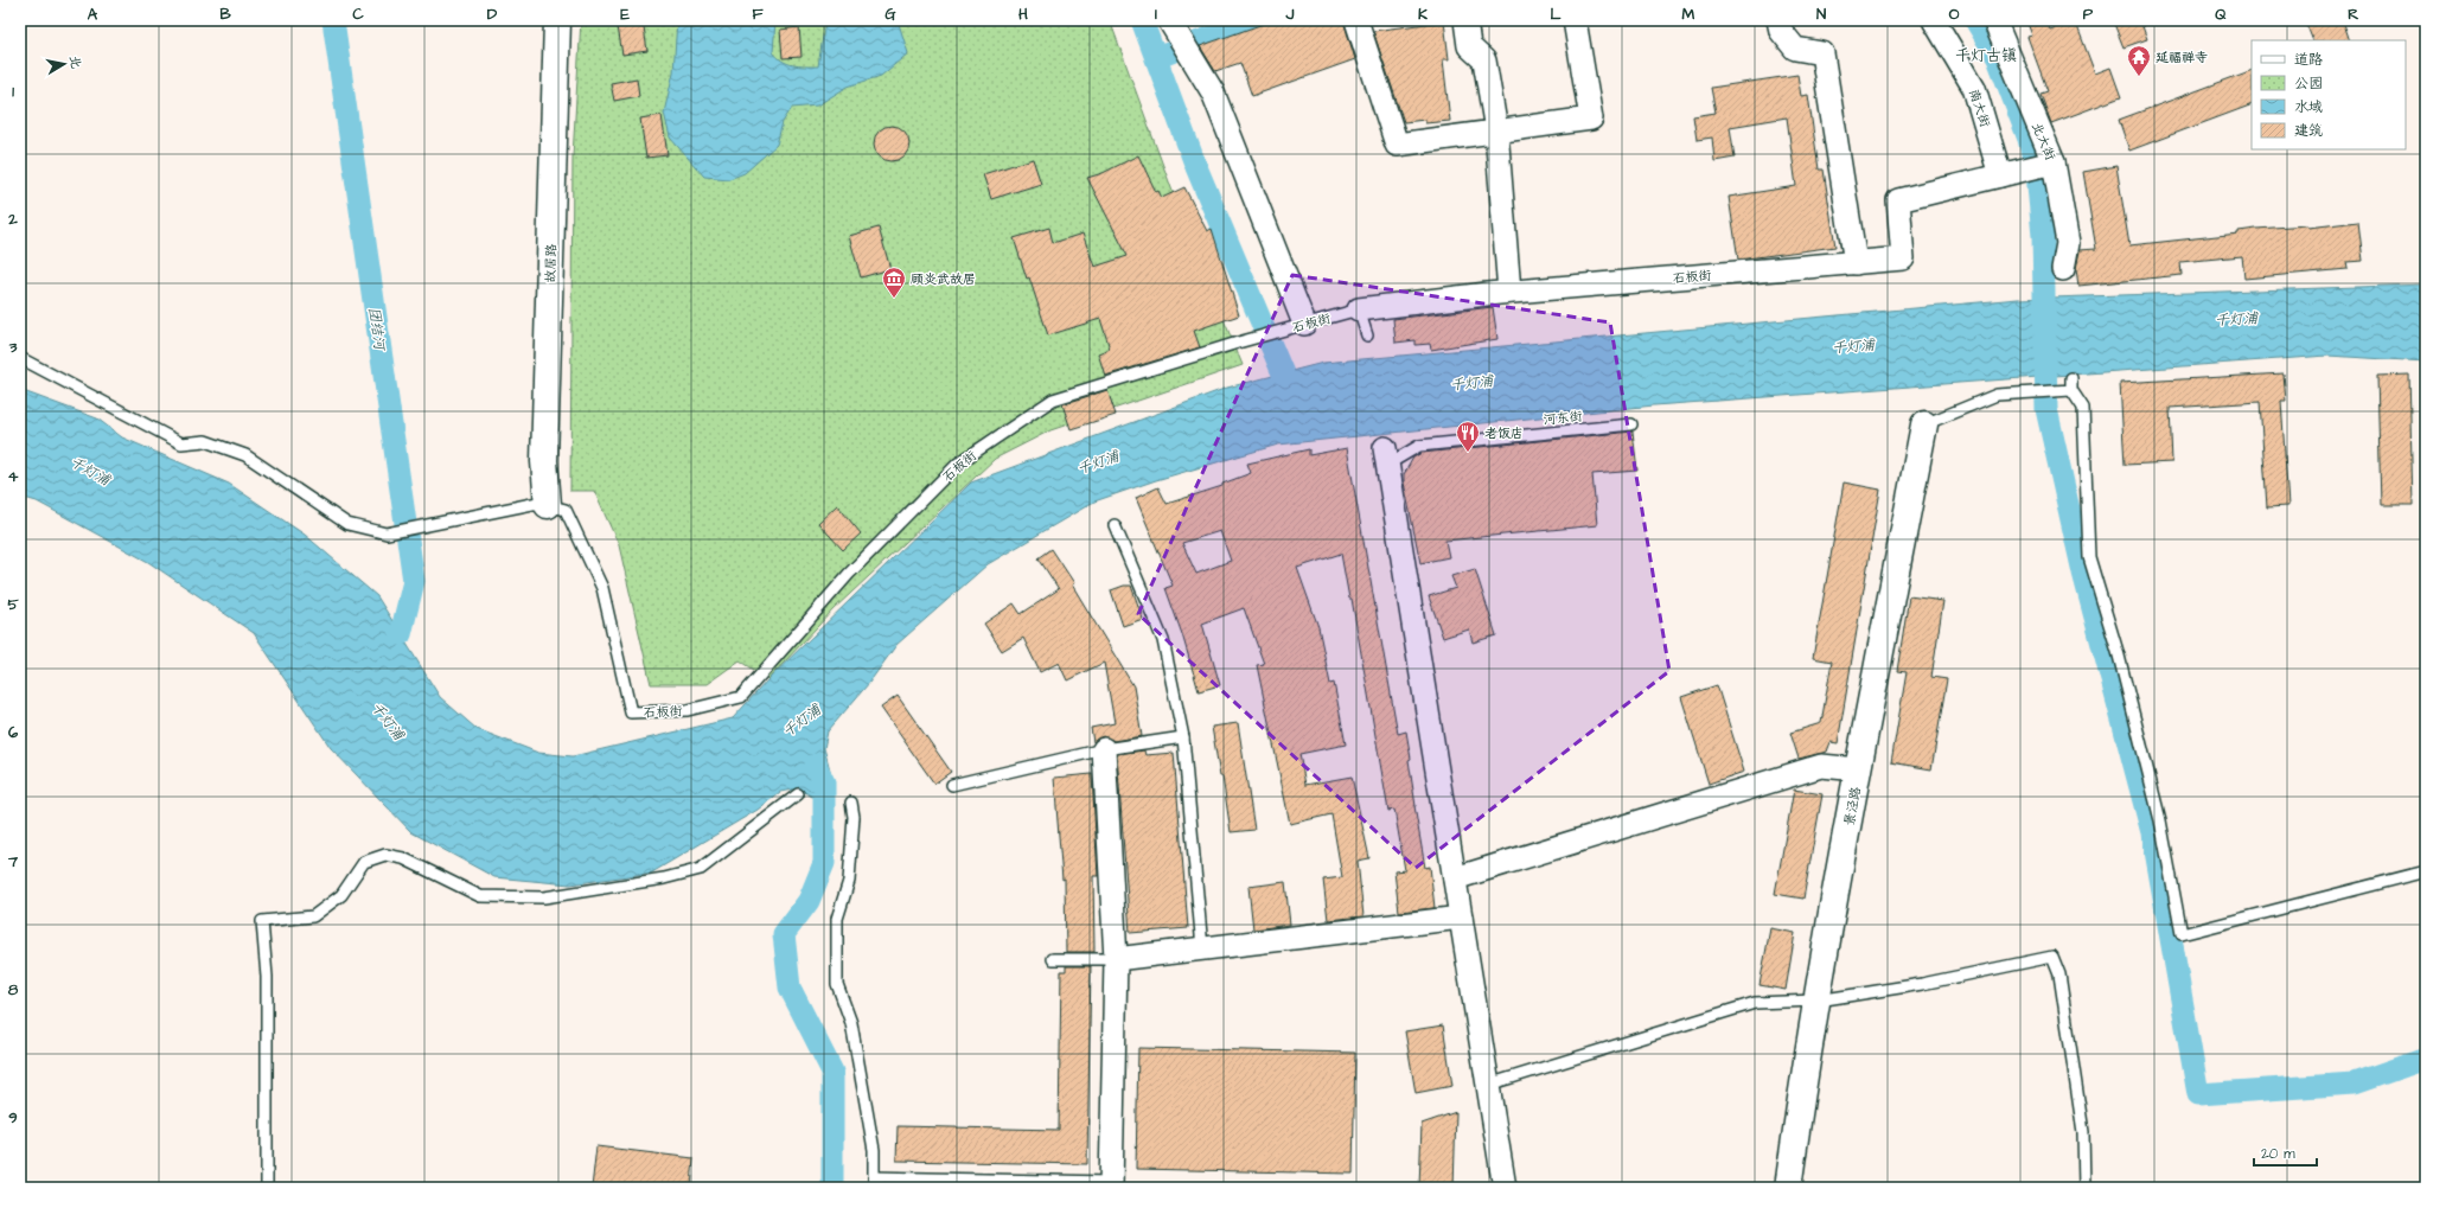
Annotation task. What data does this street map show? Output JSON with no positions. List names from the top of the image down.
{
  "streets": {
    "street": [
      "南大街",
      "北大街",
      "故居路",
      "石板街",
      "景泾路"
    ],
    "lane": ["河东街"]
  },
  "crossings": [
    ["南大街", "石板街"],
    ["北大街", "石板街"],
    ["故居路", "石板街"]
  ],
  "districts": ["千灯古镇"],
  "water": ["千灯浦", "团结河"],
  "places": {
    "temple": ["延福禅寺"],
    "museum": ["顾炎武故居"],
    "restaurant": ["老饭店"]
  },
  "legend": [
    "道路",
    "公园",
    "水域",
    "建筑"
  ],
  "scale_bar": "20 m",
  "north": "right",
  "grid": {
    "columns": [
      "A",
      "B",
      "C",
      "D",
      "E",
      "F",
      "G",
      "H",
      "I",
      "J",
      "K",
      "L",
      "M",
      "N",
      "O",
      "P",
      "Q",
      "R"
    ],
    "rows": [
      "1",
      "2",
      "3",
      "4",
      "5",
      "6",
      "7",
      "8",
      "9"
    ]
  }
}
